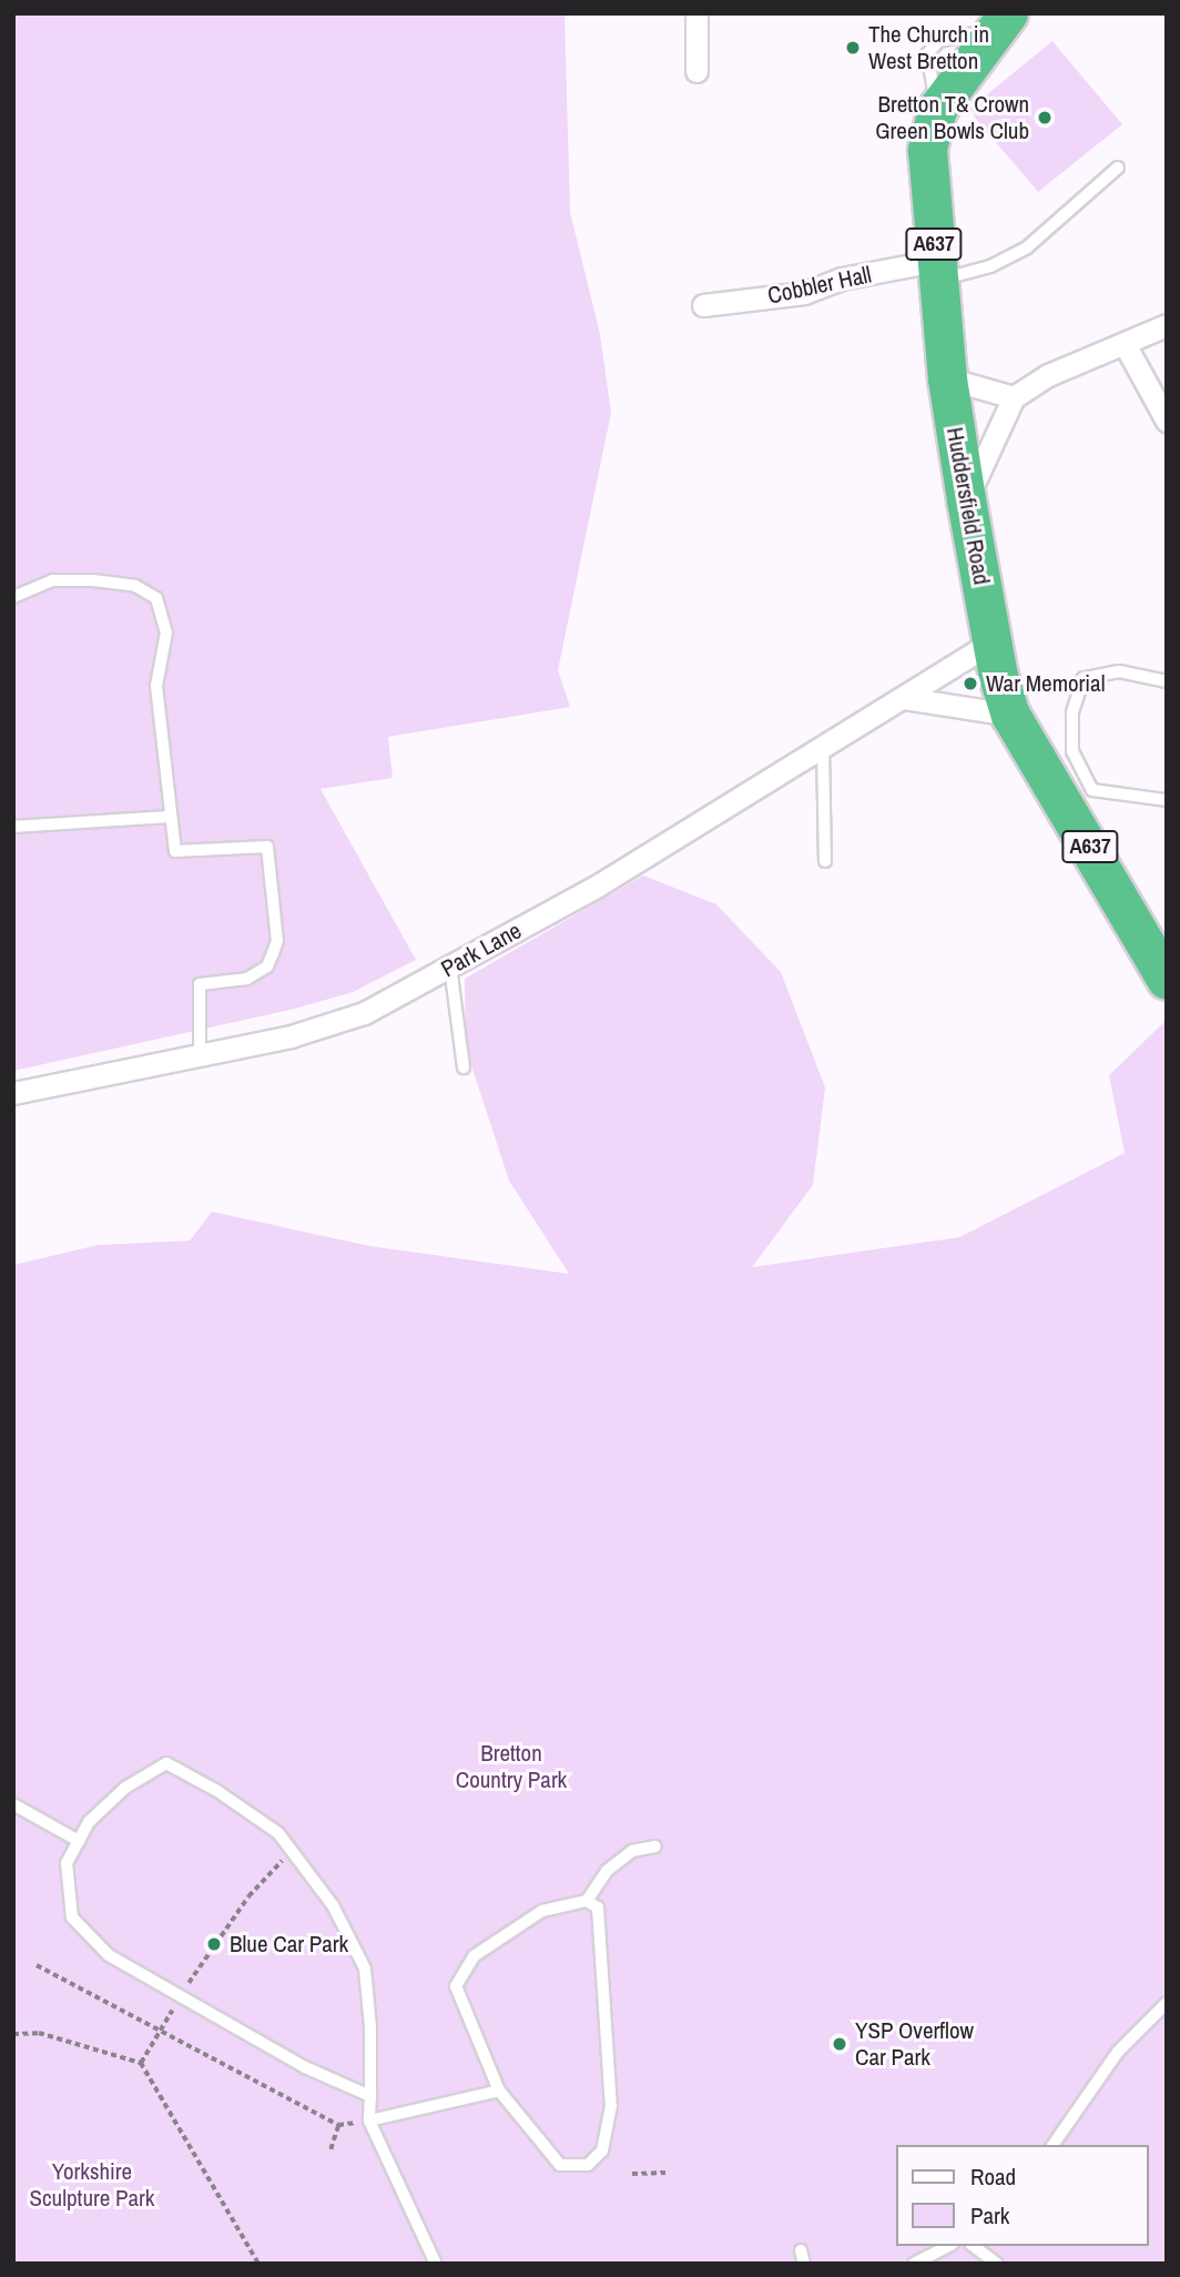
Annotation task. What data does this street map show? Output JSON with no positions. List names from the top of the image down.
{
  "streets": {
    "highway": ["A637", "Huddersfield Road"],
    "street": ["Cobbler Hall", "Park Lane"]
  },
  "crossings": [
    ["Cobbler Hall", "Huddersfield Road"],
    ["Huddersfield Road", "Park Lane"]
  ],
  "parks": ["Bretton Country Park", "Yorkshire Sculpture Park"],
  "places": [
    "The Church in West Bretton",
    "Bretton T& Crown Green Bowls Club",
    "War Memorial",
    "Blue Car Park",
    "YSP Overflow Car Park"
  ],
  "legend": ["Road", "Park"]
}
